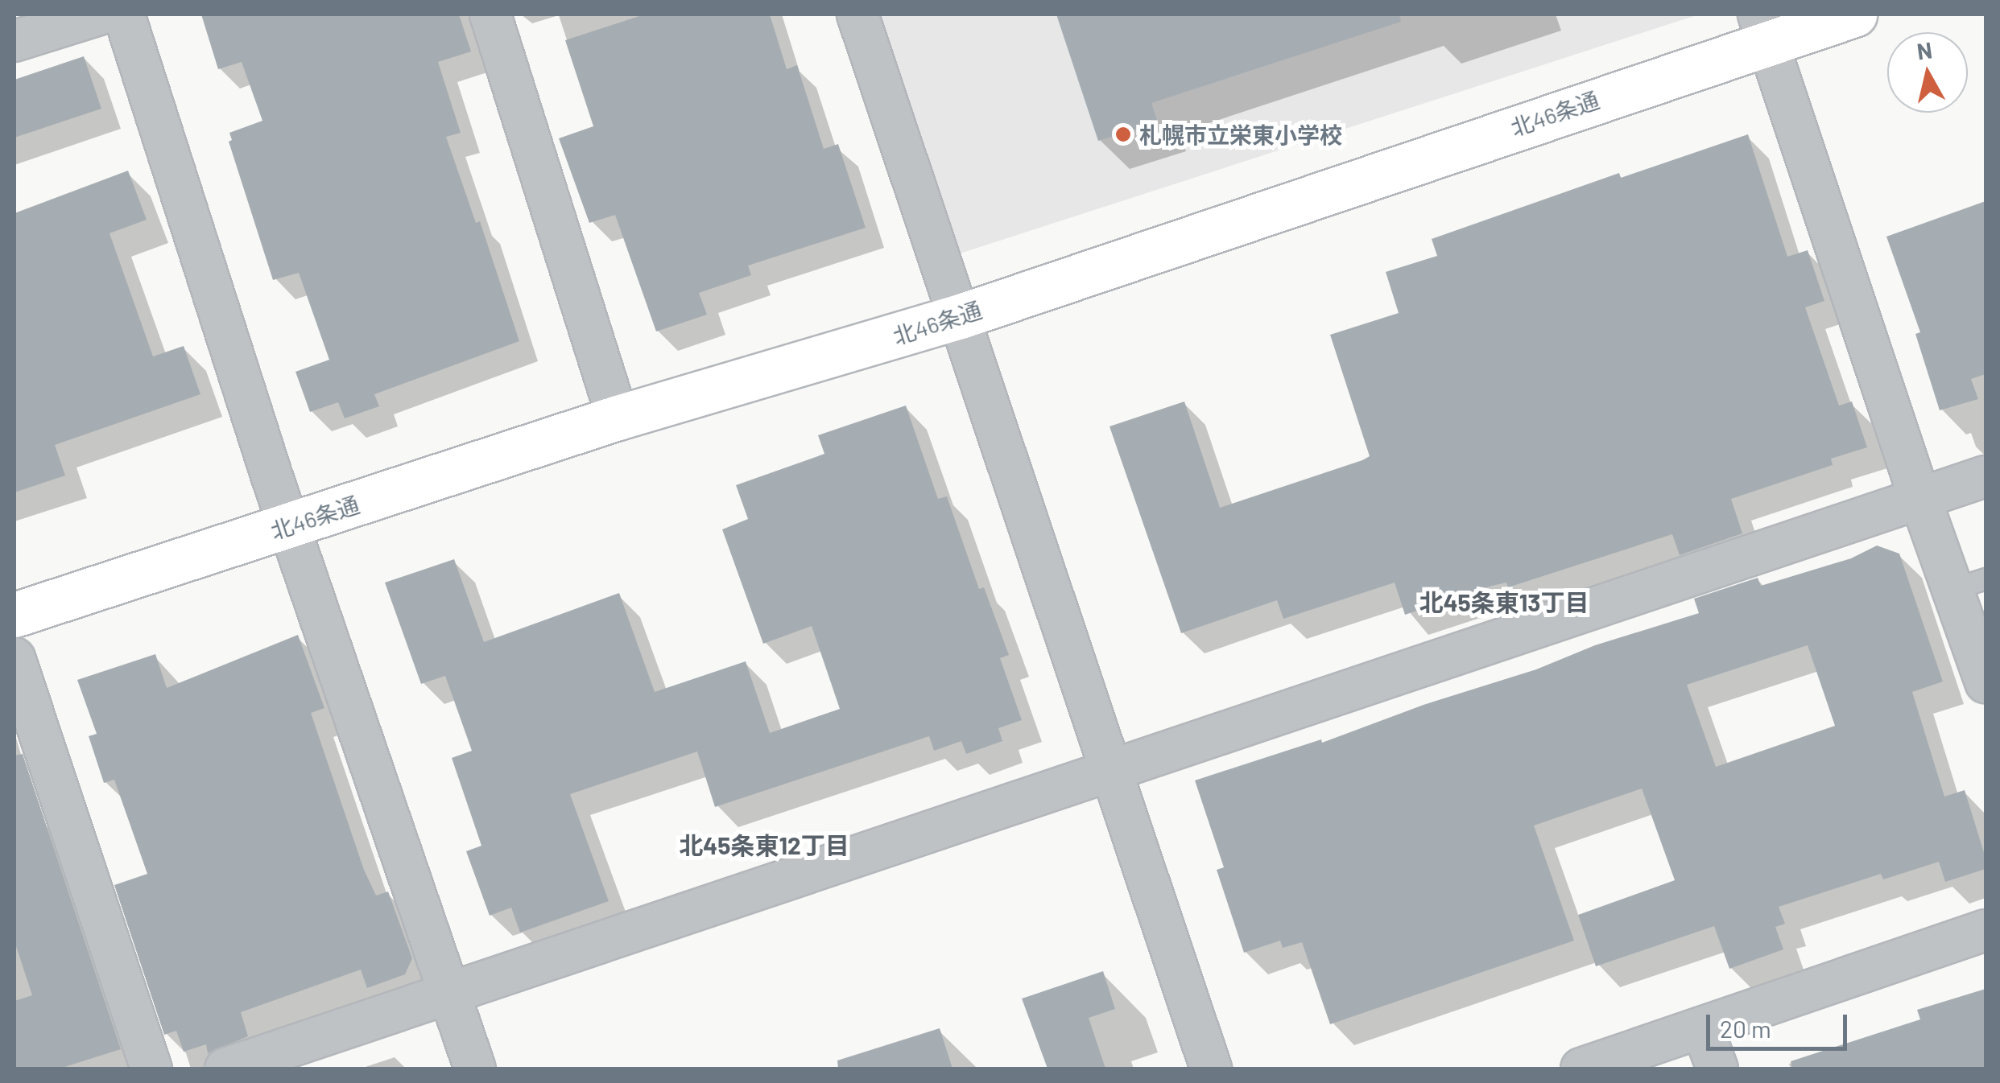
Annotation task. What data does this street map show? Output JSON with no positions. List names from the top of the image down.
{
  "streets": {
    "street": ["北46条通"]
  },
  "districts": ["北45条東13丁目", "北45条東12丁目"],
  "places": ["札幌市立栄東小学校"],
  "scale_bar": "20 m",
  "north": "top"
}
